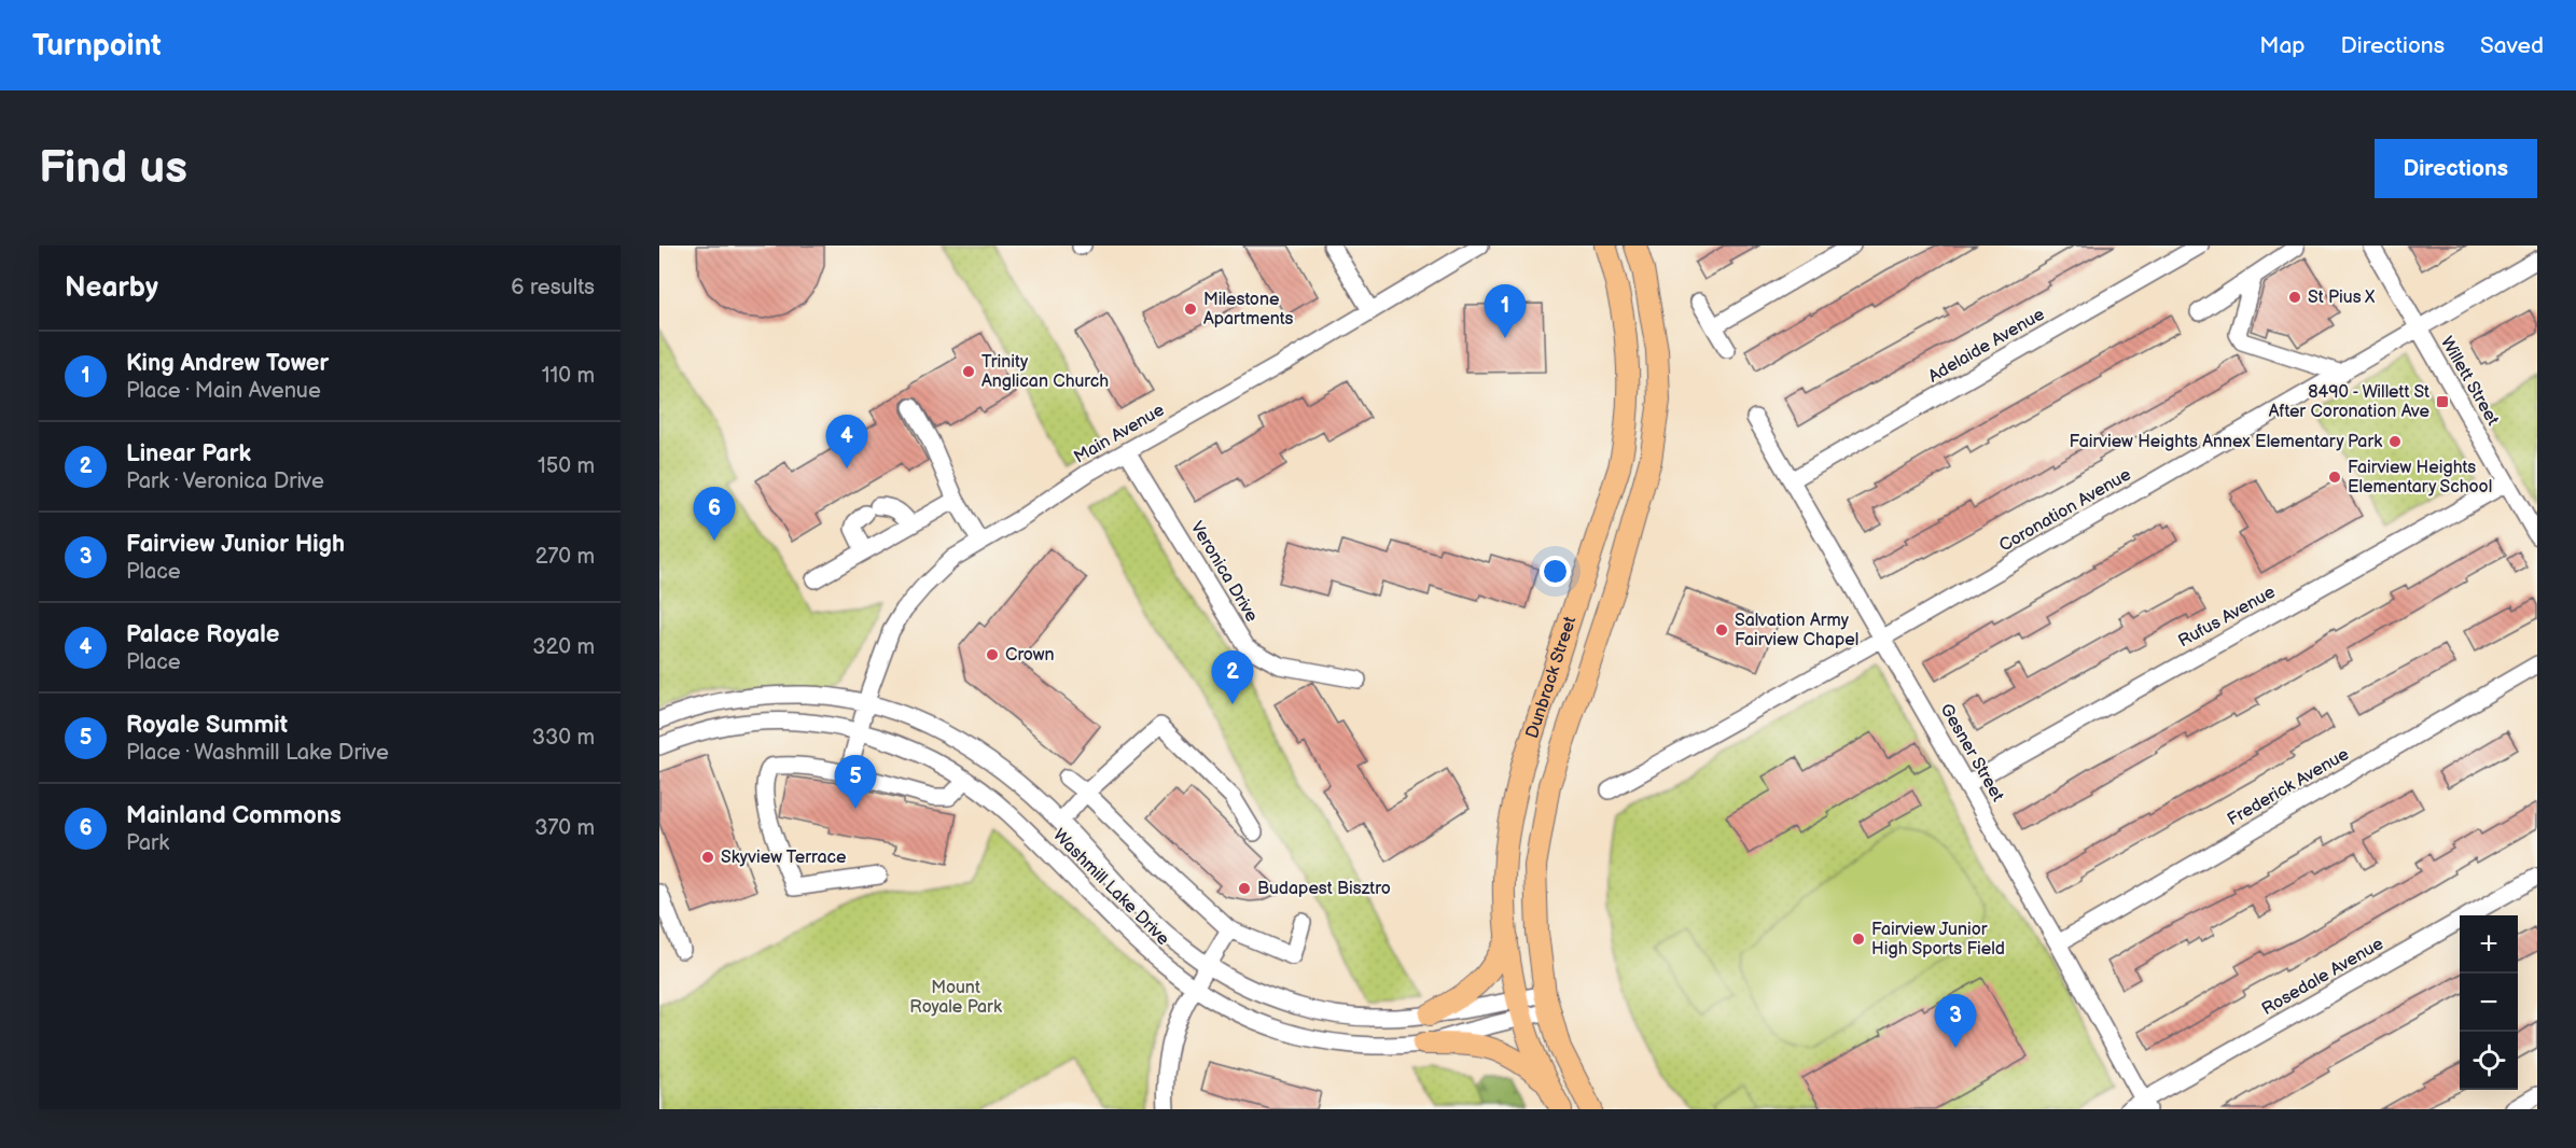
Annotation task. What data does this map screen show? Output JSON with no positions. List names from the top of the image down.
{
  "streets": {
    "main road": ["Dunbrack Street"],
    "street": [
      "Adelaide Avenue",
      "Willett Street",
      "Main Avenue",
      "Coronation Avenue",
      "Veronica Drive",
      "Rufus Avenue",
      "Gesner Street",
      "Frederick Avenue",
      "Washmill Lake Drive",
      "Rosedale Avenue"
    ]
  },
  "crossings": [
    ["Adelaide Avenue", "Gesner Street"],
    ["Willett Street", "Coronation Avenue"],
    ["Willett Street", "Rufus Avenue"],
    ["Main Avenue", "Veronica Drive"],
    ["Main Avenue", "Washmill Lake Drive"],
    ["Coronation Avenue", "Gesner Street"],
    ["Rufus Avenue", "Gesner Street"],
    ["Dunbrack Street", "Washmill Lake Drive"],
    ["Gesner Street", "Frederick Avenue"],
    ["Gesner Street", "Rosedale Avenue"]
  ],
  "parks": ["Mount Royale Park"],
  "places": {
    "other": [
      "St Pius X",
      "Milestone Apartments",
      "Trinity Anglican Church",
      "Fairview Heights Annex Elementary Park",
      "Fairview Heights Elementary School",
      "Salvation Army Fairview Chapel",
      "Crown",
      "Skyview Terrace",
      "Budapest Bisztro",
      "Fairview Junior High Sports Field"
    ],
    "transit": ["8490 - Willett St After Coronation Ave"]
  },
  "page": {
    "header": "Turnpoint",
    "nav": ["Map", "Directions", "Saved"],
    "buttons": "Directions",
    "title": "Find us",
    "heading": ["Nearby", "6 results"],
    "pins": [
      "1",
      "4",
      "6",
      "2",
      "5",
      "3"
    ],
    "list": [
      {
        "mark": "1",
        "name": "King Andrew Tower",
        "note": "Place · Main Avenue",
        "value": "110 m"
      },
      {
        "mark": "2",
        "name": "Linear Park",
        "note": "Park · Veronica Drive",
        "value": "150 m"
      },
      {
        "mark": "3",
        "name": "Fairview Junior High",
        "note": "Place",
        "value": "270 m"
      },
      {
        "mark": "4",
        "name": "Palace Royale",
        "note": "Place",
        "value": "320 m"
      },
      {
        "mark": "5",
        "name": "Royale Summit",
        "note": "Place · Washmill Lake Drive",
        "value": "330 m"
      },
      {
        "mark": "6",
        "name": "Mainland Commons",
        "note": "Park",
        "value": "370 m"
      }
    ],
    "map_buttons": ["+", "−"]
  }
}
